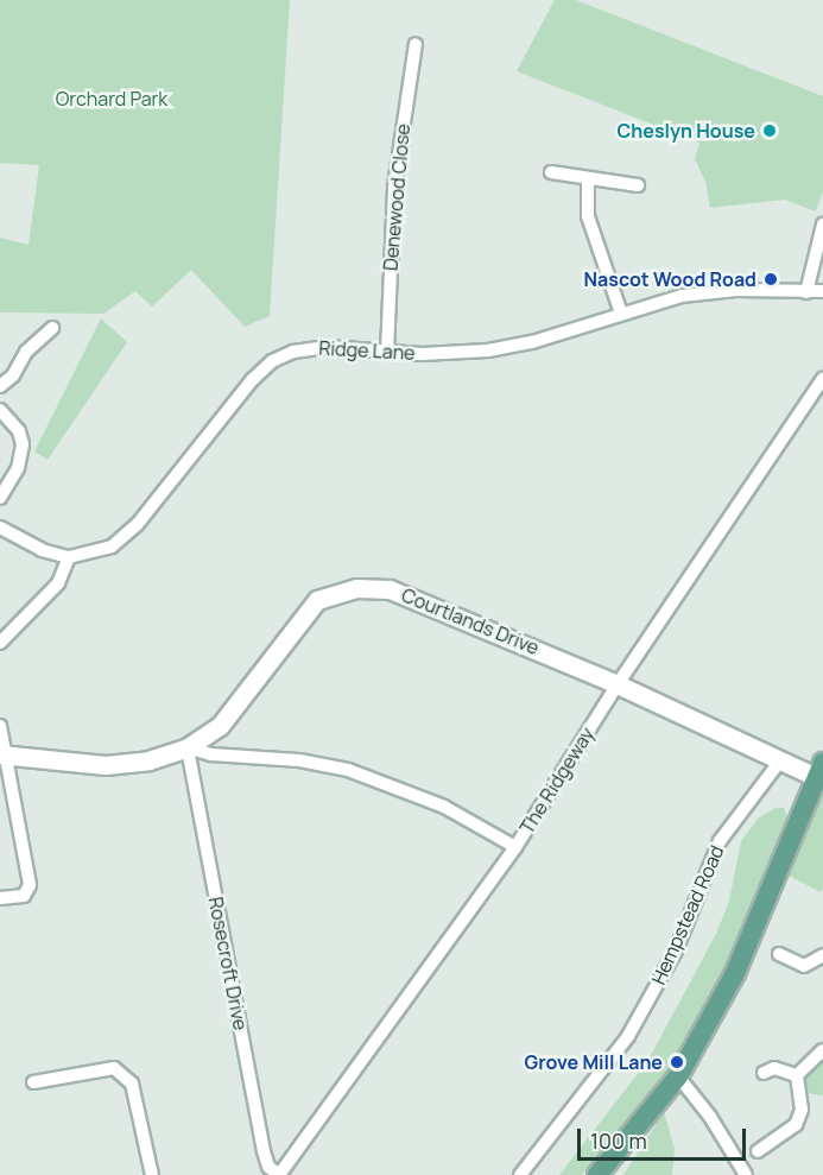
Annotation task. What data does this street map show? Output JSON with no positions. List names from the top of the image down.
{
  "streets": {
    "street": [
      "Denewood Close",
      "Ridge Lane",
      "Courtlands Drive",
      "The Ridgeway",
      "Hempstead Road",
      "Rosecroft Drive"
    ]
  },
  "crossings": [
    ["Denewood Close", "Ridge Lane"],
    ["Courtlands Drive", "The Ridgeway"],
    ["Courtlands Drive", "Hempstead Road"],
    ["Courtlands Drive", "Rosecroft Drive"],
    ["The Ridgeway", "Rosecroft Drive"]
  ],
  "parks": ["Orchard Park"],
  "places": ["Cheslyn House", "Nascot Wood Road", "Grove Mill Lane"],
  "scale_bar": "100 m"
}
